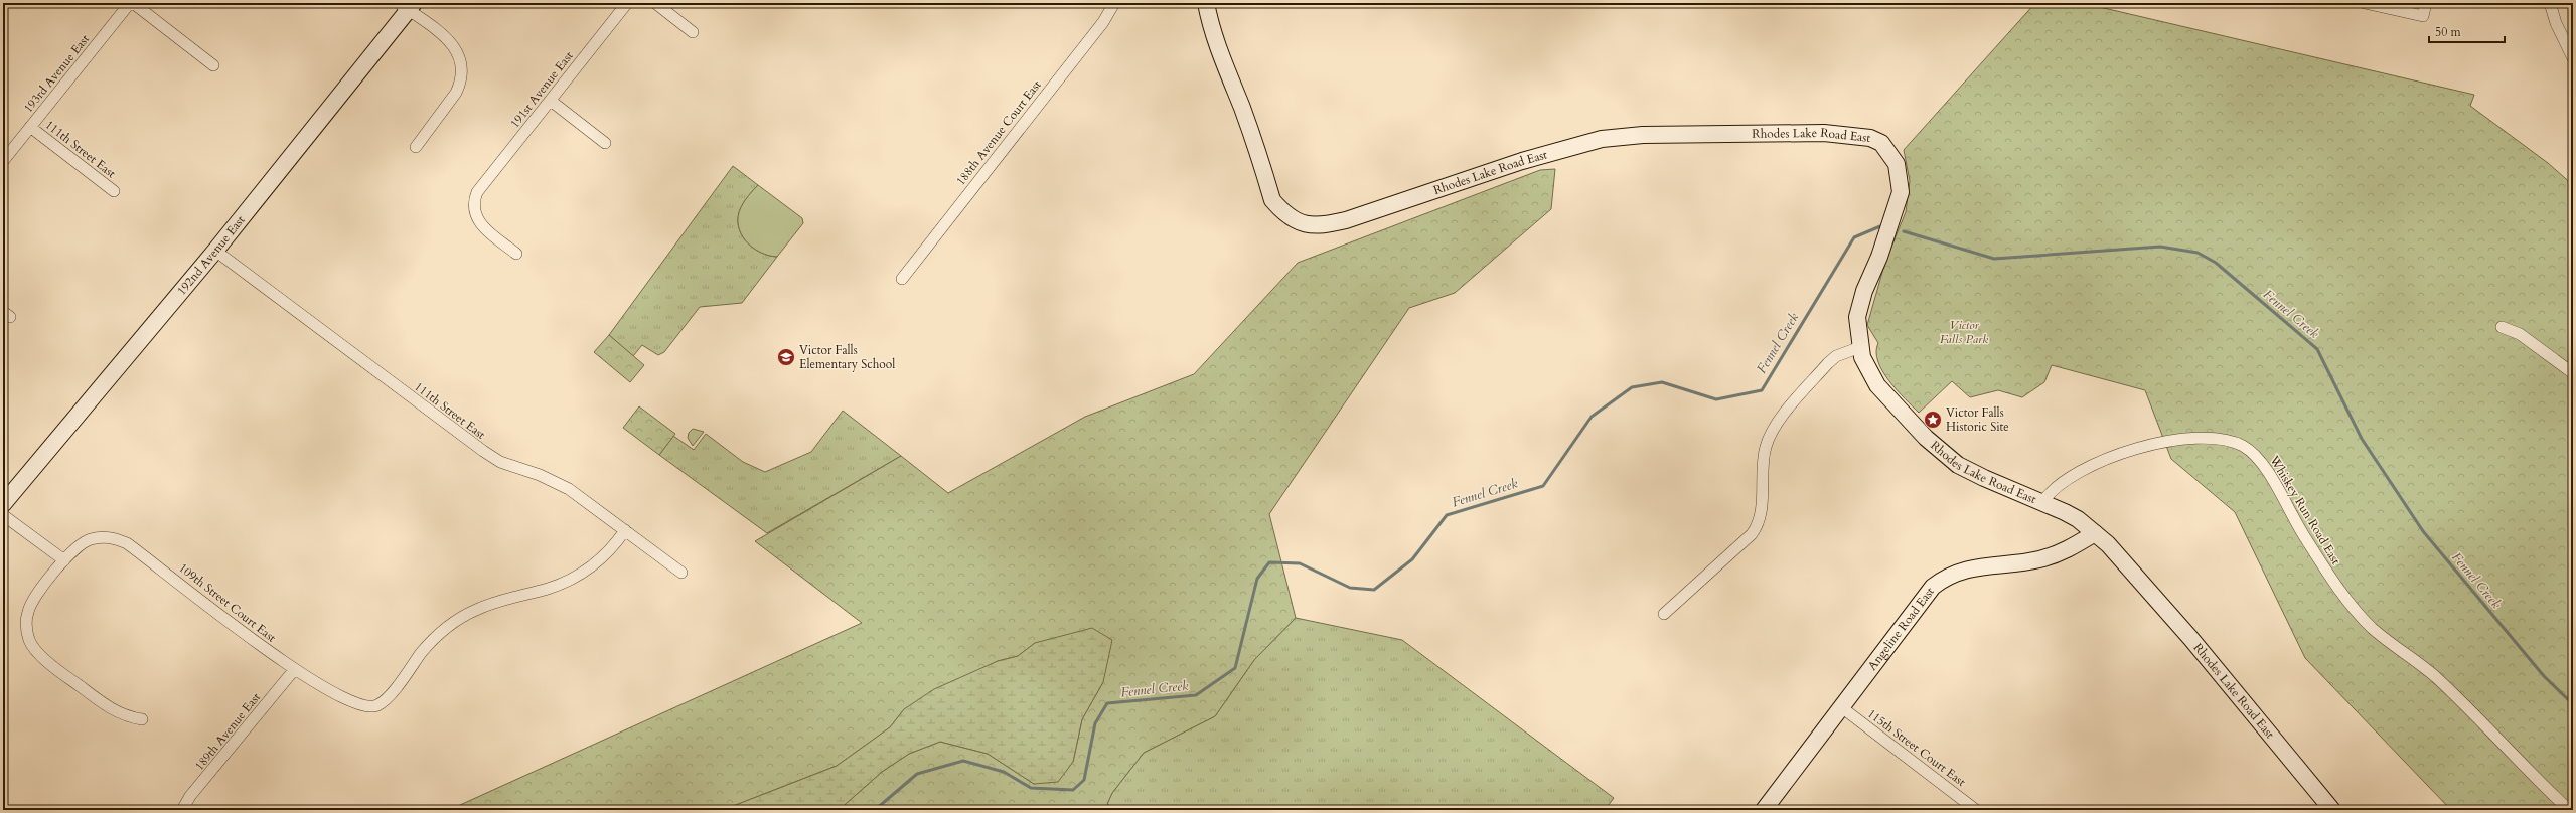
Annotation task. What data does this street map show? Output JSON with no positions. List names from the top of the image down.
{
  "streets": {
    "street": [
      "193rd Avenue East",
      "191st Avenue East",
      "188th Avenue Court East",
      "Rhodes Lake Road East",
      "111th Street East",
      "192nd Avenue East",
      "Whiskey Run Road East",
      "109th Street Court East",
      "Angeline Road East",
      "189th Avenue East",
      "115th Street Court East"
    ]
  },
  "crossings": [
    ["193rd Avenue East", "111th Street East"],
    ["Rhodes Lake Road East", "Whiskey Run Road East"],
    ["Rhodes Lake Road East", "Angeline Road East"],
    ["111th Street East", "192nd Avenue East"],
    ["111th Street East", "109th Street Court East"],
    ["109th Street Court East", "189th Avenue East"],
    ["Angeline Road East", "115th Street Court East"]
  ],
  "water": ["Fennel Creek"],
  "parks": ["Victor Falls Park"],
  "places": {
    "school or university": ["Victor Falls Elementary School"],
    "place": ["Victor Falls Historic Site"]
  },
  "scale_bar": "50 m"
}
